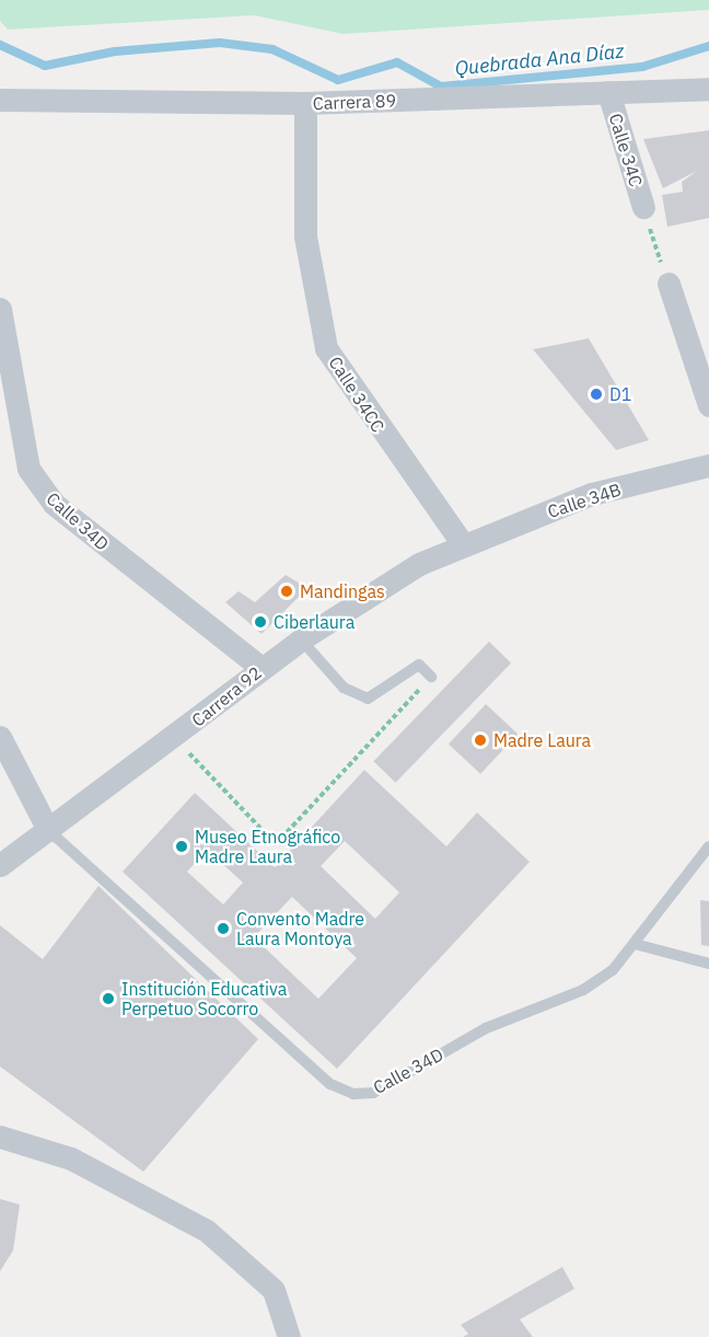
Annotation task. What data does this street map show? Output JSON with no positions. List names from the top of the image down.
{
  "streets": {
    "street": [
      "Carrera 89",
      "Calle 34C",
      "Calle 34CC",
      "Calle 34B",
      "Calle 34D",
      "Carrera 92"
    ]
  },
  "crossings": [
    ["Carrera 89", "Calle 34C"],
    ["Carrera 89", "Calle 34CC"],
    ["Calle 34CC", "Calle 34B"],
    ["Calle 34CC", "Carrera 92"],
    ["Calle 34B", "Carrera 92"],
    ["Calle 34D", "Carrera 92"]
  ],
  "water": ["Quebrada Ana Díaz"],
  "places": [
    "D1",
    "Mandingas",
    "Ciberlaura",
    "Madre Laura",
    "Museo Etnográfico Madre Laura",
    "Convento Madre Laura Montoya",
    "Institución Educativa Perpetuo Socorro"
  ]
}
